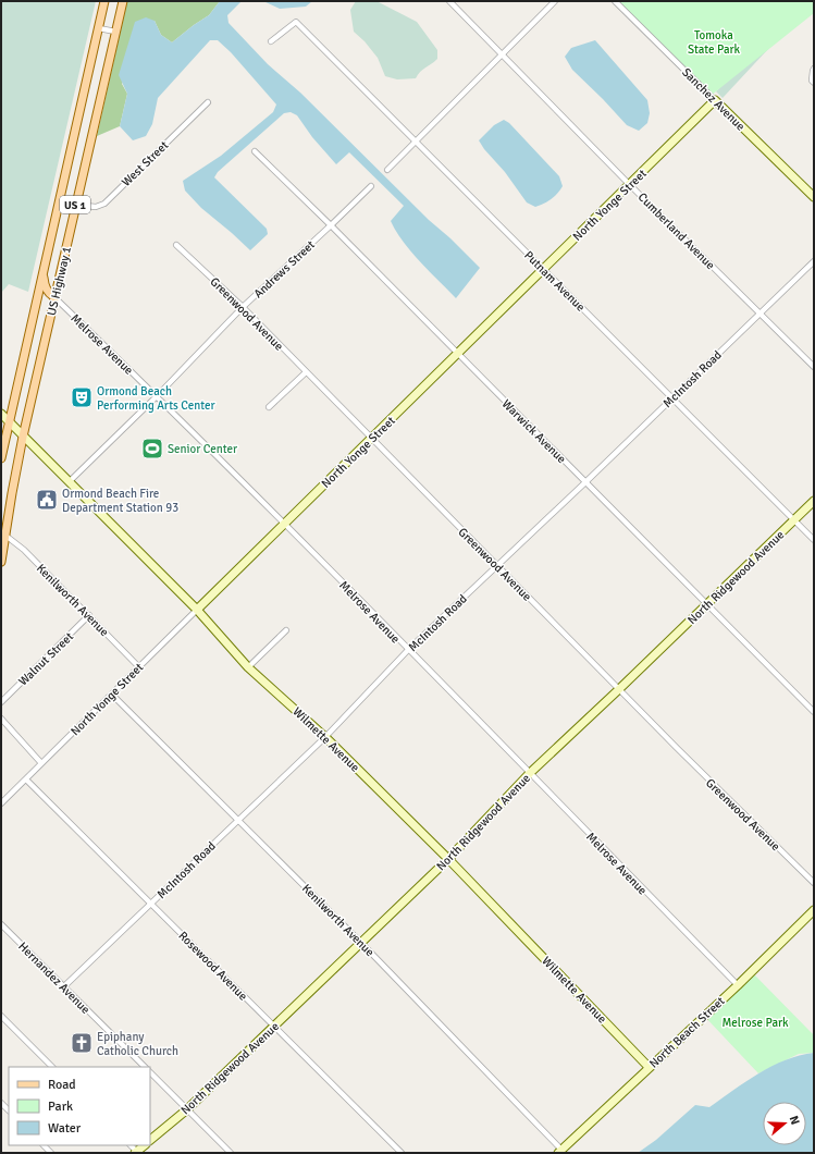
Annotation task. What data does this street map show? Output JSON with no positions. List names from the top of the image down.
{
  "streets": {
    "main road": ["US 1", "US Highway 1"],
    "street": [
      "Sanchez Avenue",
      "West Street",
      "North Yonge Street",
      "Cumberland Avenue",
      "Andrews Street",
      "Putnam Avenue",
      "Greenwood Avenue",
      "Melrose Avenue",
      "McIntosh Road",
      "Warwick Avenue",
      "North Ridgewood Avenue",
      "Kenilworth Avenue",
      "Walnut Street",
      "Wilmette Avenue",
      "Rosewood Avenue",
      "Hernandez Avenue",
      "North Beach Street"
    ]
  },
  "crossings": [
    ["Sanchez Avenue", "North Yonge Street"],
    ["West Street", "US Highway 1"],
    ["North Yonge Street", "Cumberland Avenue"],
    ["North Yonge Street", "Putnam Avenue"],
    ["North Yonge Street", "Greenwood Avenue"],
    ["North Yonge Street", "Melrose Avenue"],
    ["North Yonge Street", "Warwick Avenue"],
    ["North Yonge Street", "Kenilworth Avenue"],
    ["North Yonge Street", "Wilmette Avenue"],
    ["North Yonge Street", "Rosewood Avenue"],
    ["Cumberland Avenue", "McIntosh Road"],
    ["Andrews Street", "Greenwood Avenue"],
    ["Andrews Street", "Melrose Avenue"],
    ["Andrews Street", "Warwick Avenue"],
    ["Andrews Street", "Wilmette Avenue"],
    ["US Highway 1", "Melrose Avenue"],
    ["US Highway 1", "Kenilworth Avenue"],
    ["US Highway 1", "Wilmette Avenue"],
    ["Putnam Avenue", "McIntosh Road"],
    ["Putnam Avenue", "North Ridgewood Avenue"],
    ["Greenwood Avenue", "McIntosh Road"],
    ["Greenwood Avenue", "North Ridgewood Avenue"],
    ["Melrose Avenue", "McIntosh Road"],
    ["Melrose Avenue", "North Ridgewood Avenue"],
    ["Melrose Avenue", "North Beach Street"],
    ["McIntosh Road", "Warwick Avenue"],
    ["McIntosh Road", "Kenilworth Avenue"],
    ["McIntosh Road", "Wilmette Avenue"],
    ["McIntosh Road", "Rosewood Avenue"],
    ["McIntosh Road", "Hernandez Avenue"],
    ["Warwick Avenue", "North Ridgewood Avenue"],
    ["North Ridgewood Avenue", "Kenilworth Avenue"],
    ["North Ridgewood Avenue", "Wilmette Avenue"],
    ["North Ridgewood Avenue", "Rosewood Avenue"],
    ["Kenilworth Avenue", "Walnut Street"],
    ["Kenilworth Avenue", "North Beach Street"],
    ["Wilmette Avenue", "North Beach Street"]
  ],
  "parks": ["Tomoka State Park", "Melrose Park"],
  "places": {
    "theatre": ["Ormond Beach Performing Arts Center"],
    "sports": ["Senior Center"],
    "public building": ["Ormond Beach Fire Department Station 93"],
    "church": ["Epiphany Catholic Church"]
  },
  "legend": ["Road", "Park", "Water"],
  "north": "right"
}
